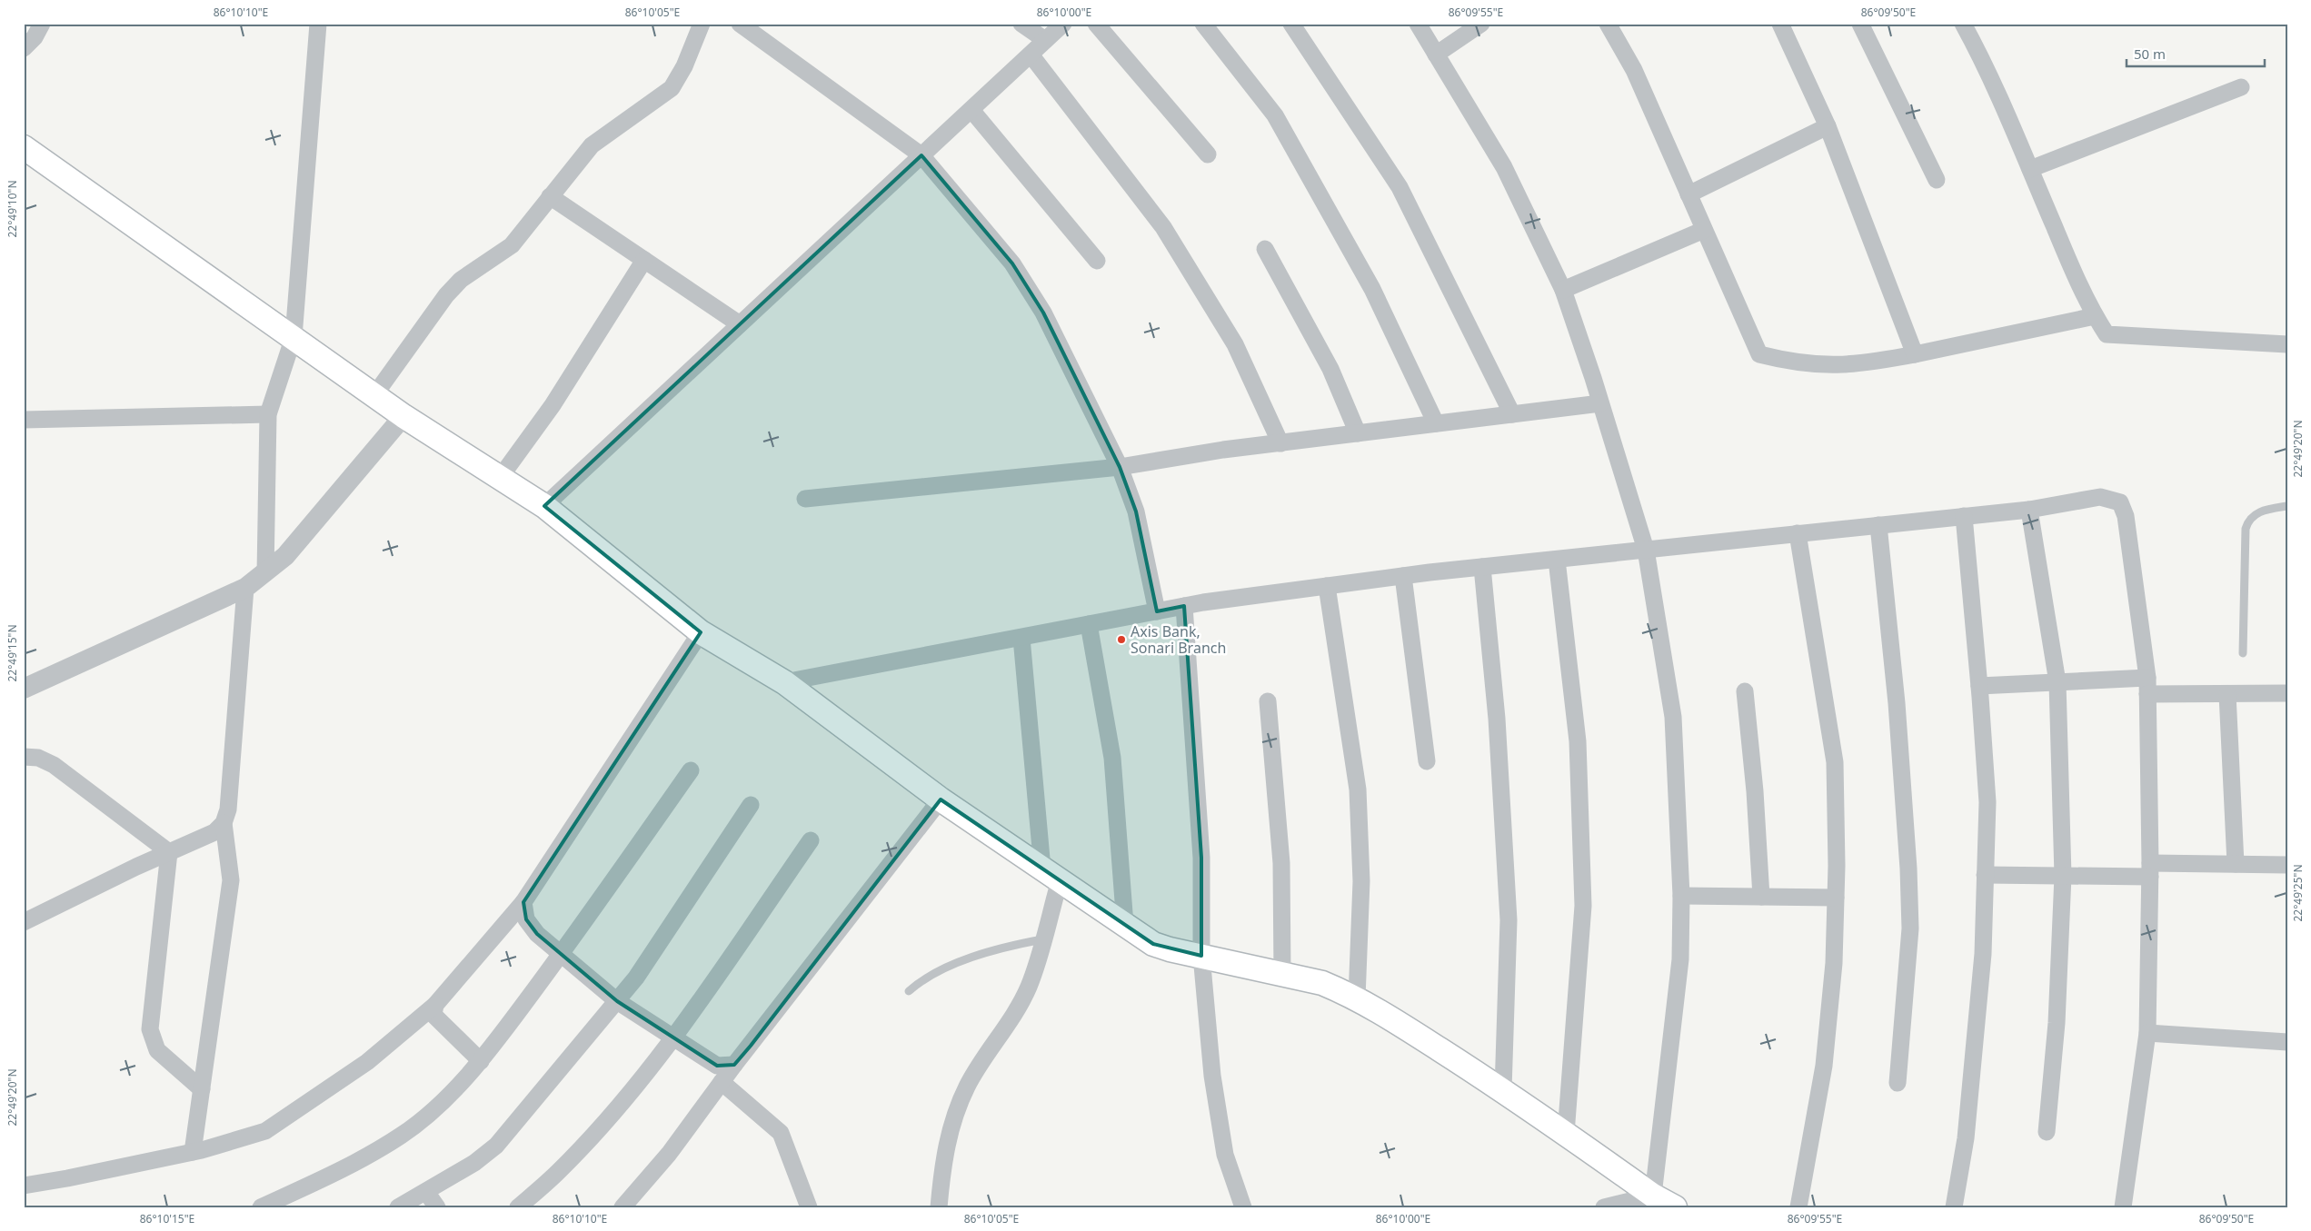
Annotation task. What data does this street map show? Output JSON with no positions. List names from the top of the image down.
{
  "places": ["Axis Bank, Sonari Branch"],
  "scale_bar": "50 m",
  "coordinates": [
    "86°10'10\"E",
    "86°10'05\"E",
    "86°10'00\"E",
    "86°09'55\"E",
    "86°09'50\"E",
    "22°49'10\"N",
    "22°49'20\"N",
    "22°49'15\"N",
    "22°49'25\"N",
    "86°10'15\"E"
  ]
}
